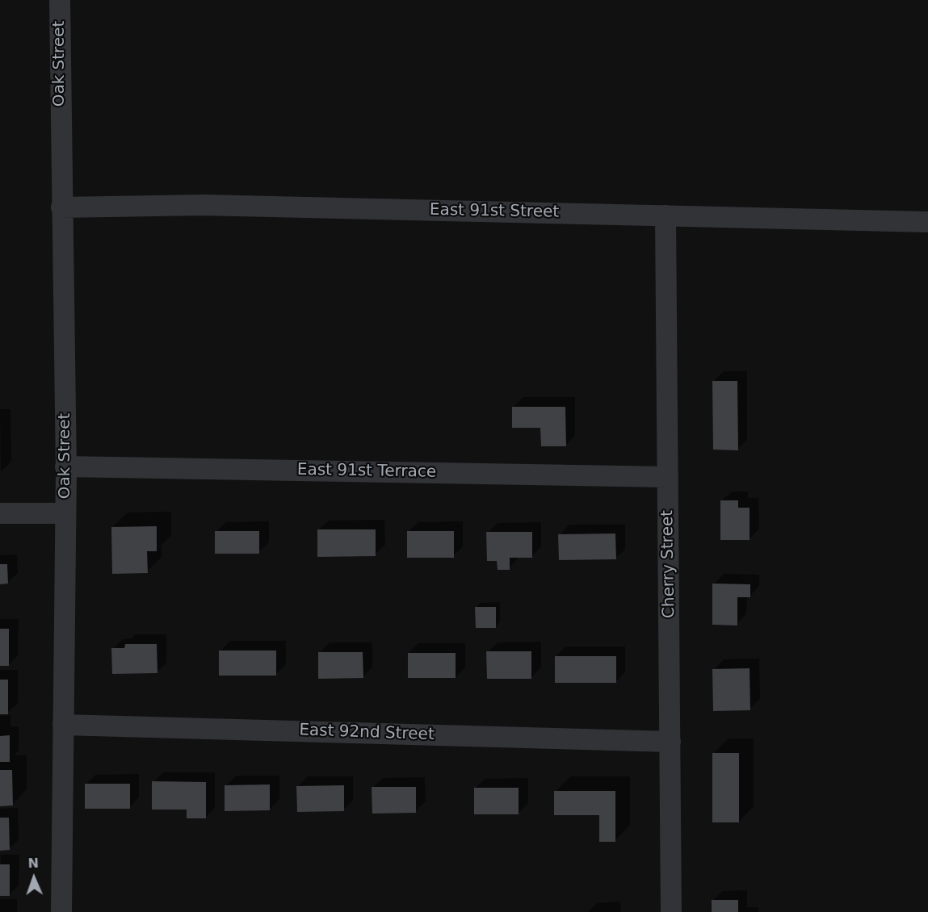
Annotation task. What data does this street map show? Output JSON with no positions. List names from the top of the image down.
{
  "streets": {
    "street": [
      "Oak Street",
      "East 91st Street",
      "East 91st Terrace",
      "Cherry Street",
      "East 92nd Street"
    ]
  },
  "crossings": [
    ["Oak Street", "East 91st Street"],
    ["Oak Street", "East 91st Terrace"],
    ["Oak Street", "East 92nd Street"],
    ["East 91st Street", "Cherry Street"],
    ["East 91st Terrace", "Cherry Street"],
    ["Cherry Street", "East 92nd Street"]
  ],
  "north": "top"
}
